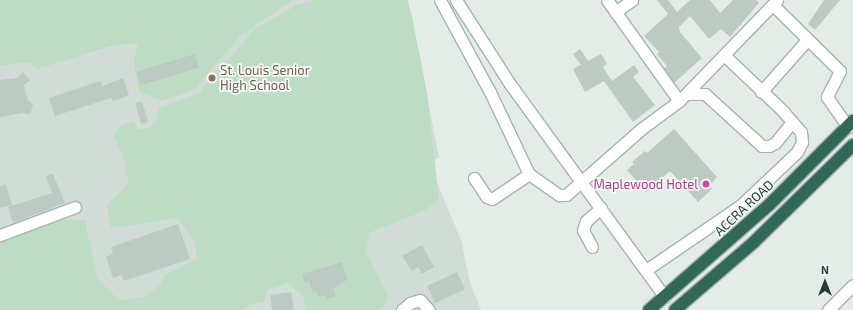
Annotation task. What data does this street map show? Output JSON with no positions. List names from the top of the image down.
{
  "streets": {
    "highway": ["ACCRA ROAD"]
  },
  "places": ["St. Louis Senior High School", "Maplewood Hotel"],
  "north": "top"
}
